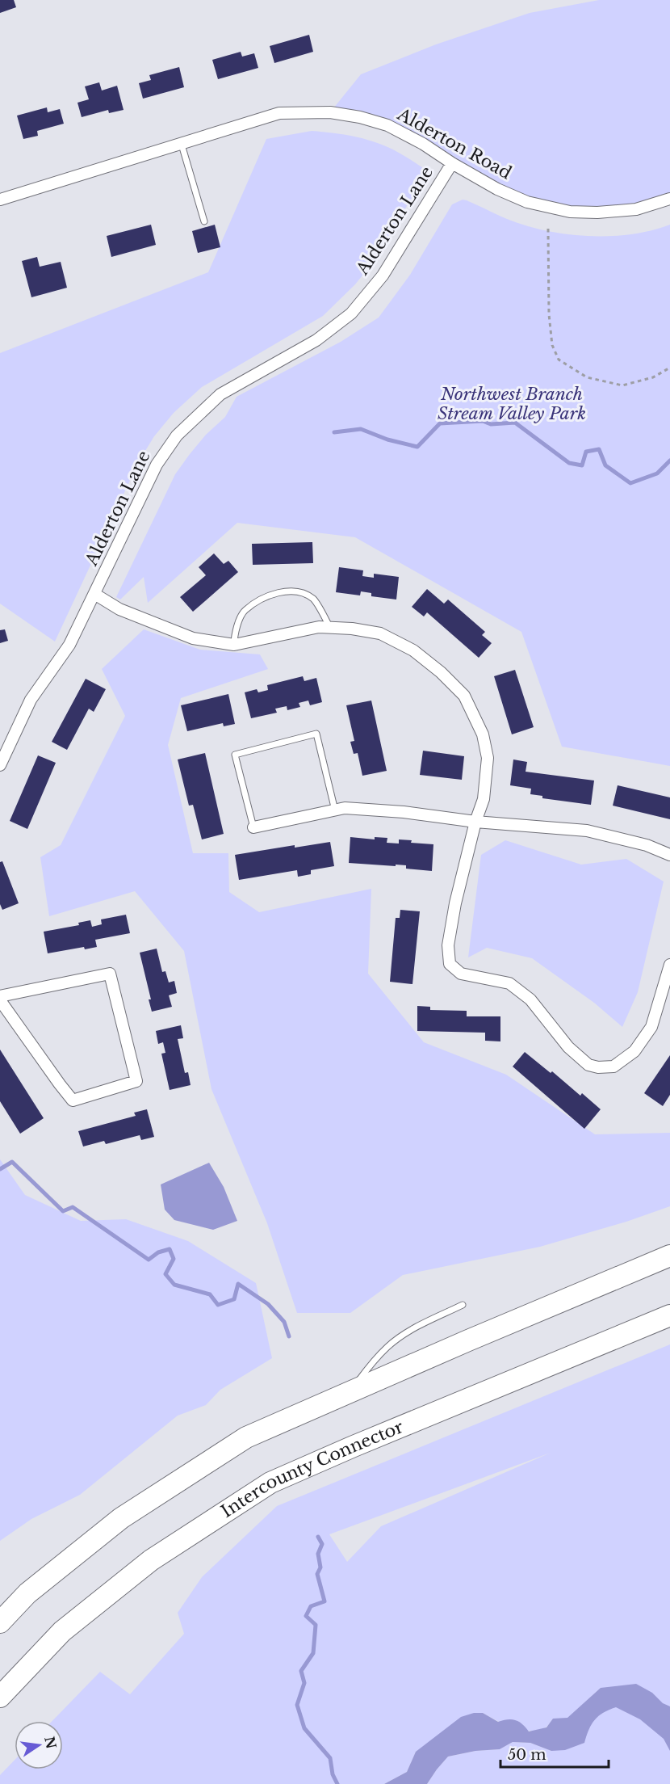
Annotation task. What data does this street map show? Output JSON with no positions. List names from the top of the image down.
{
  "streets": {
    "highway": ["Intercounty Connector"],
    "street": ["Alderton Road", "Alderton Lane"]
  },
  "crossings": [
    ["Alderton Road", "Alderton Lane"]
  ],
  "parks": ["Northwest Branch Stream Valley Park"],
  "scale_bar": "50 m",
  "north": "right"
}
